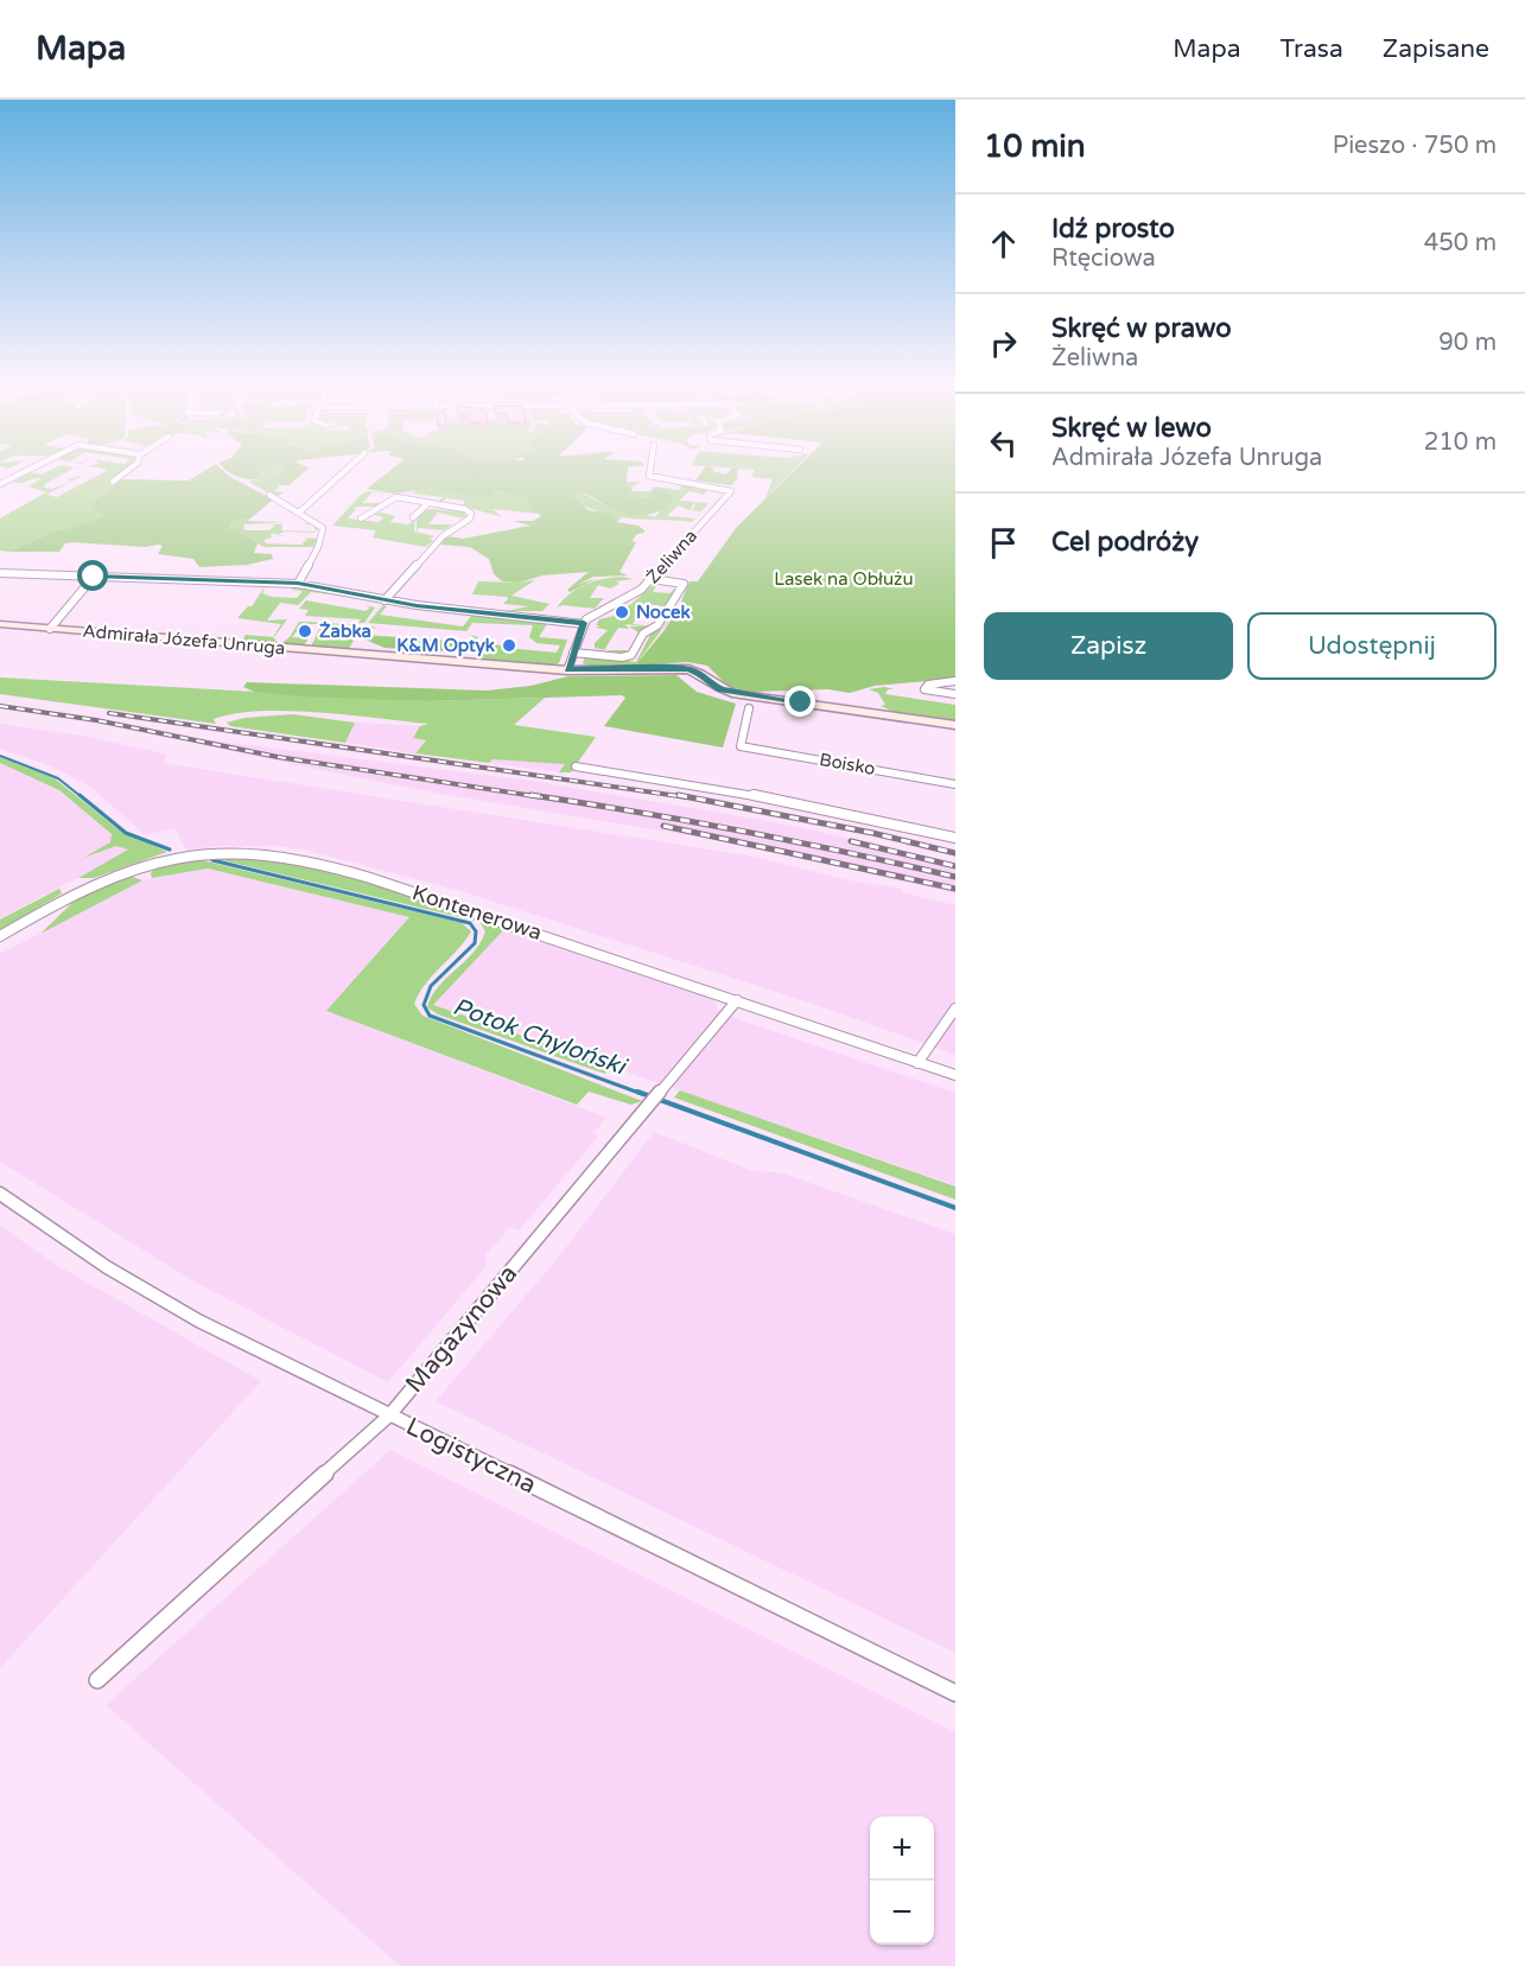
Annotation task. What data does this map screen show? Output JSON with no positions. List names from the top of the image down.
{
  "streets": {
    "street": [
      "Żeliwna",
      "Admirała Józefa Unruga",
      "Boisko",
      "Kontenerowa",
      "Magazynowa",
      "Logistyczna"
    ]
  },
  "crossings": [
    ["Kontenerowa", "Magazynowa"],
    ["Magazynowa", "Logistyczna"]
  ],
  "water": ["Potok Chyloński"],
  "parks": ["Lasek na Obłużu"],
  "places": ["Nocek", "Żabka", "K&M Optyk"],
  "page": {
    "header": "Mapa",
    "nav": ["Mapa", "Trasa", "Zapisane"],
    "heading": ["10 min", "Pieszo · 750 m"],
    "list": [
      ["Idź prosto", "Rtęciowa", "450 m"],
      ["Skręć w prawo", "Żeliwna", "90 m"],
      ["Skręć w lewo", "Admirała Józefa Unruga", "210 m"],
      "Cel podróży"
    ],
    "buttons": ["Zapisz", "Udostępnij"],
    "map_buttons": ["+", "−"]
  }
}
